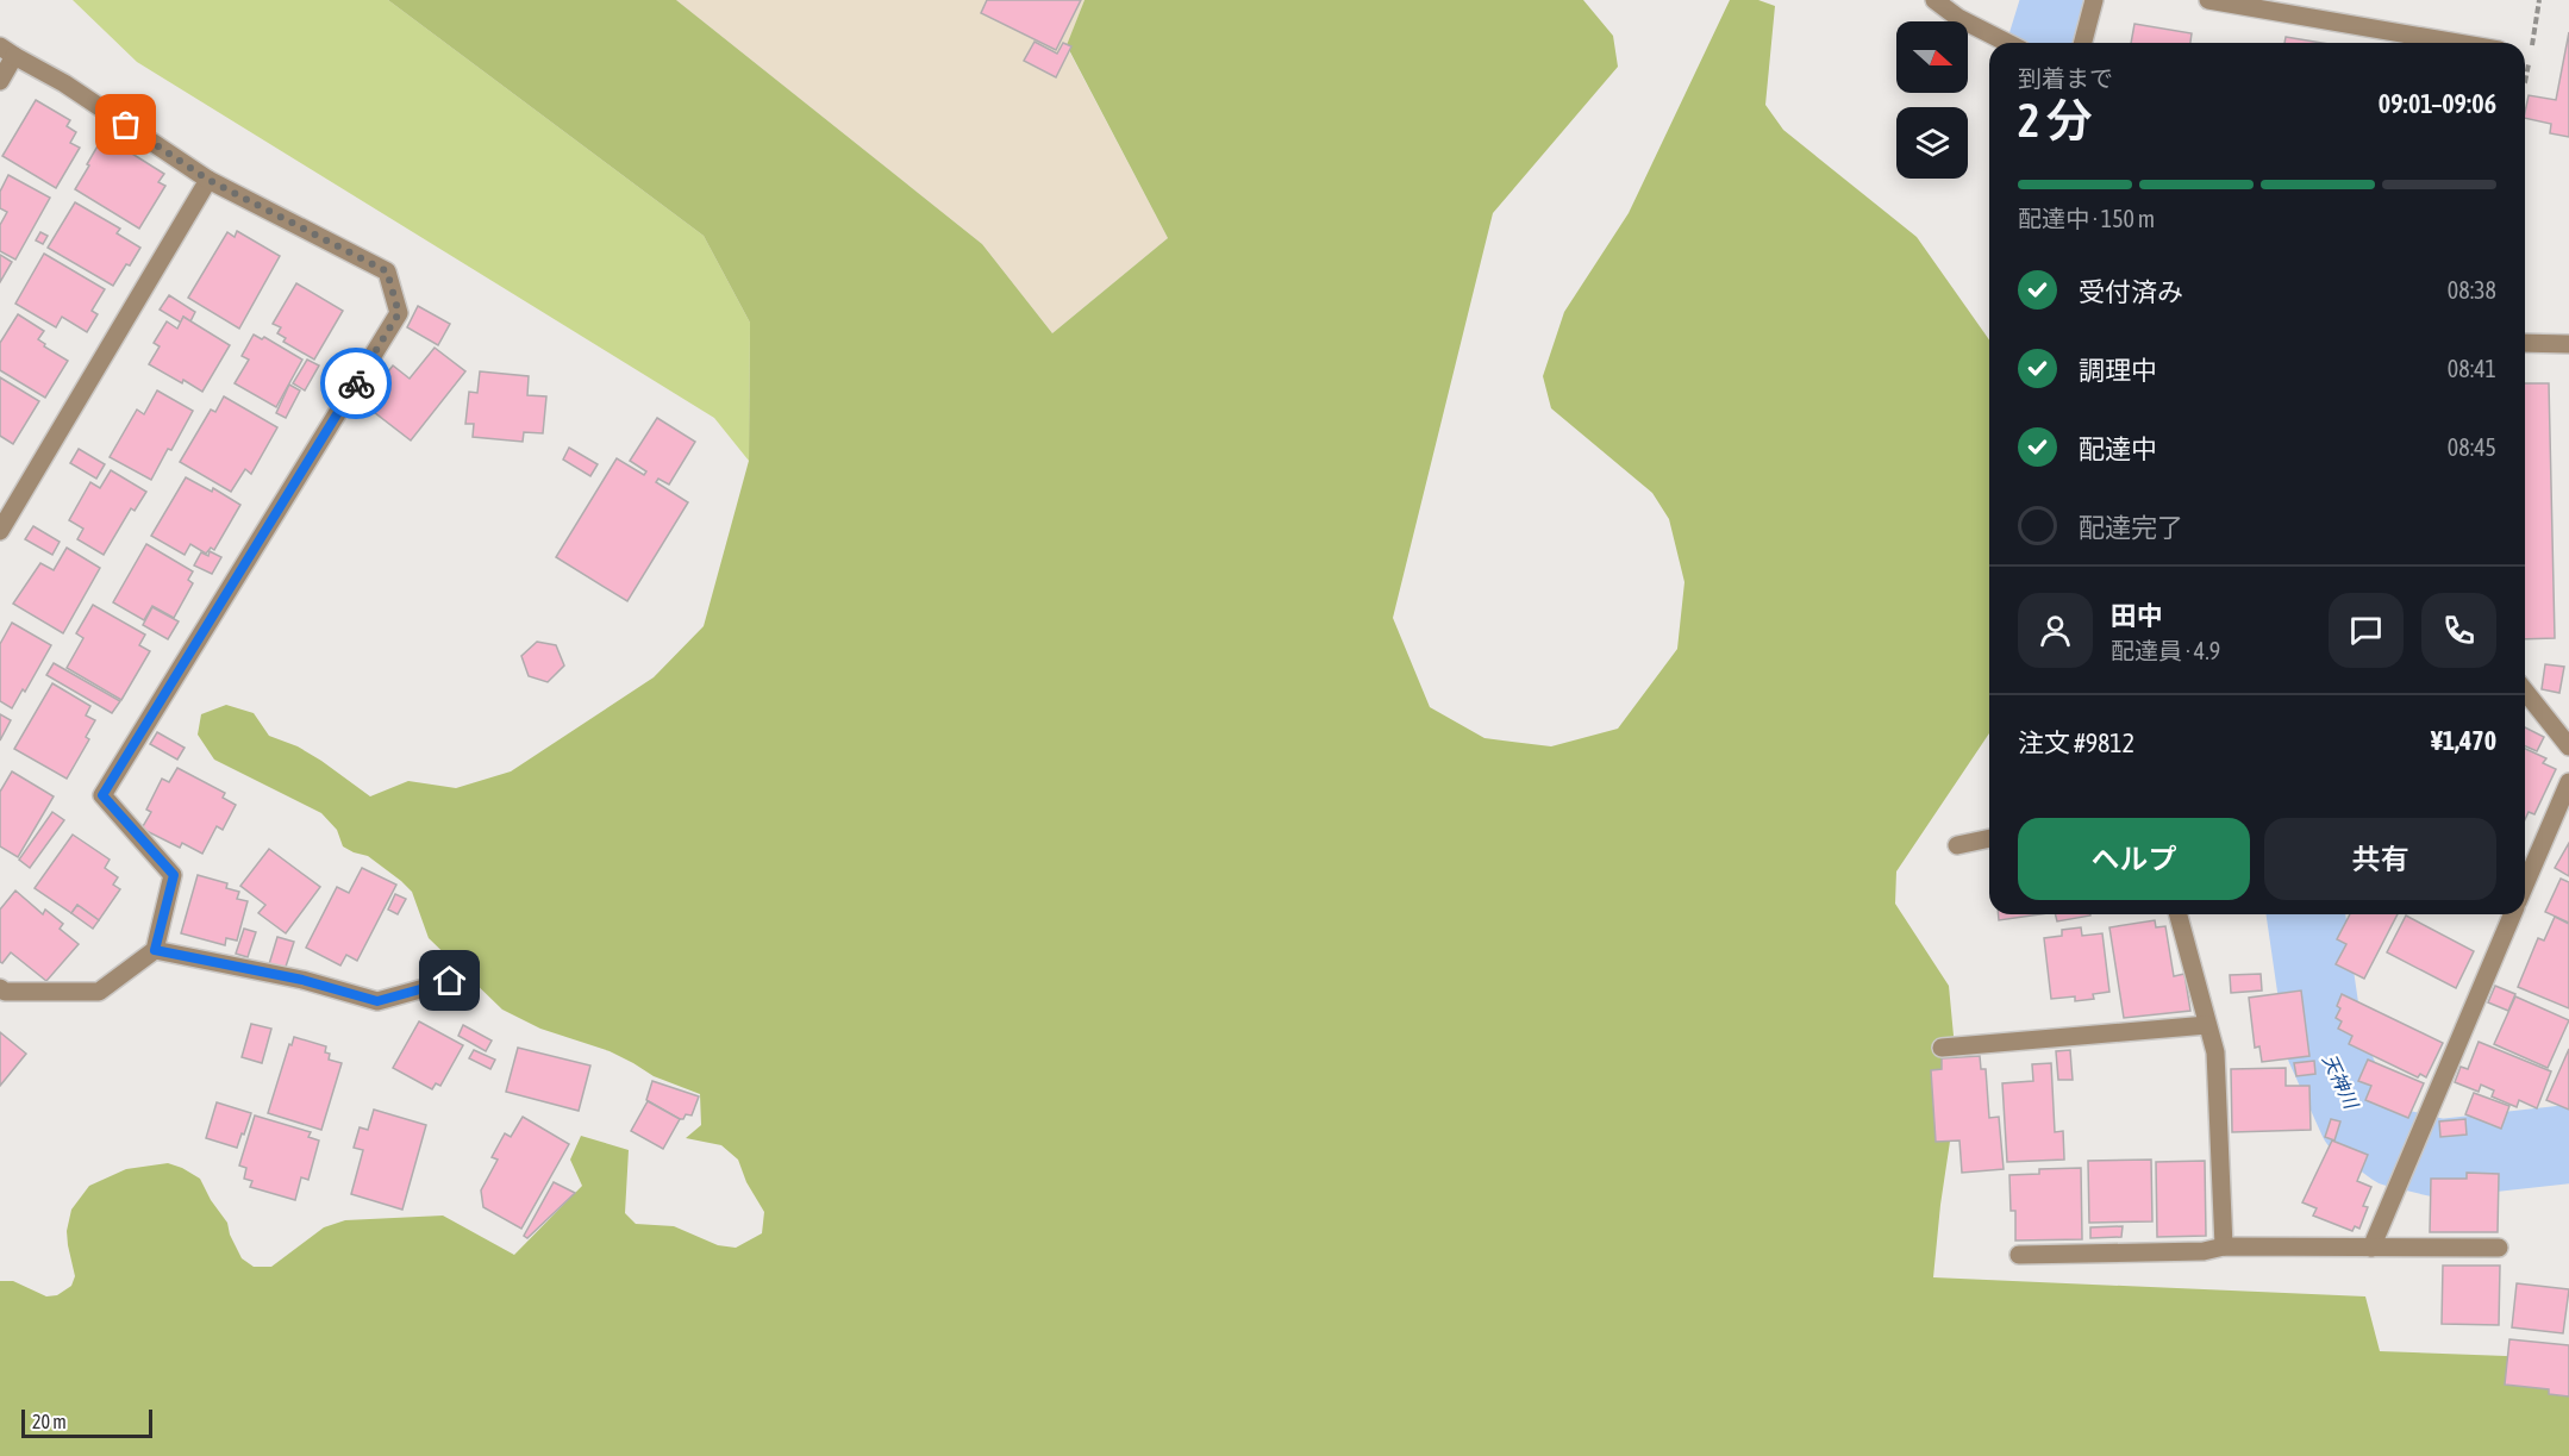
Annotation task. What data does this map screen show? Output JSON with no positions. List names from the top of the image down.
{
  "water": ["天神川"],
  "scale_bar": "20 m",
  "north": "right",
  "page": {
    "heading": ["2 分", "到着まで", "09:01–09:06"],
    "panel": [
      "田中",
      "配達員 · 4.9",
      "注文 #9812",
      "¥1,470"
    ],
    "bar": "配達中 · 150 m",
    "list": [
      ["受付済み", "08:38"],
      ["調理中", "08:41"],
      ["配達中", "08:45"],
      "配達完了"
    ],
    "buttons": ["ヘルプ", "共有"],
    "scale": "20 m"
  }
}
